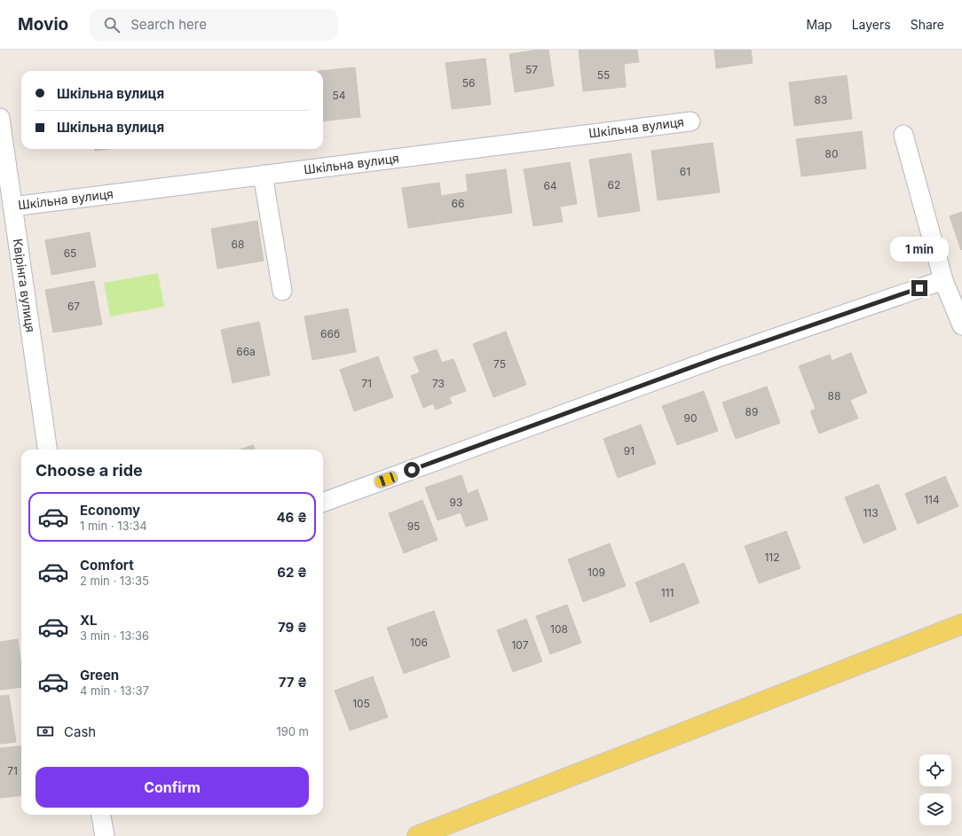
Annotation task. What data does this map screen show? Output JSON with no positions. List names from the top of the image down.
{
  "streets": {
    "street": ["Шкільна вулиця", "Квірінга вулиця"]
  },
  "crossings": [
    ["Шкільна вулиця", "Квірінга вулиця"]
  ],
  "house_numbers": [
    "57",
    "55",
    "56",
    "54",
    "83",
    "80",
    "61",
    "62",
    "64",
    "66",
    "68",
    "65",
    "67",
    "66б",
    "66а",
    "75",
    "71",
    "73",
    "88",
    "89",
    "90",
    "91",
    "114",
    "93",
    "113",
    "95",
    "112",
    "109",
    "111",
    "108",
    "106",
    "107",
    "105",
    "71"
  ],
  "page": {
    "header": "Movio",
    "search": "Search here",
    "nav": ["Map", "Layers", "Share"],
    "banner": ["Шкільна вулиця", "Шкільна вулиця"],
    "bubble": "1 min",
    "heading": "Choose a ride",
    "list": [
      {
        "name": "Economy",
        "note": "1 min · 13:34",
        "value": "46 ₴"
      },
      {
        "name": "Comfort",
        "note": "2 min · 13:35",
        "value": "62 ₴"
      },
      {
        "name": "XL",
        "note": "3 min · 13:36",
        "value": "79 ₴"
      },
      {
        "name": "Green",
        "note": "4 min · 13:37",
        "value": "77 ₴"
      }
    ],
    "pay": ["Cash", "190 m"],
    "buttons": "Confirm"
  }
}
